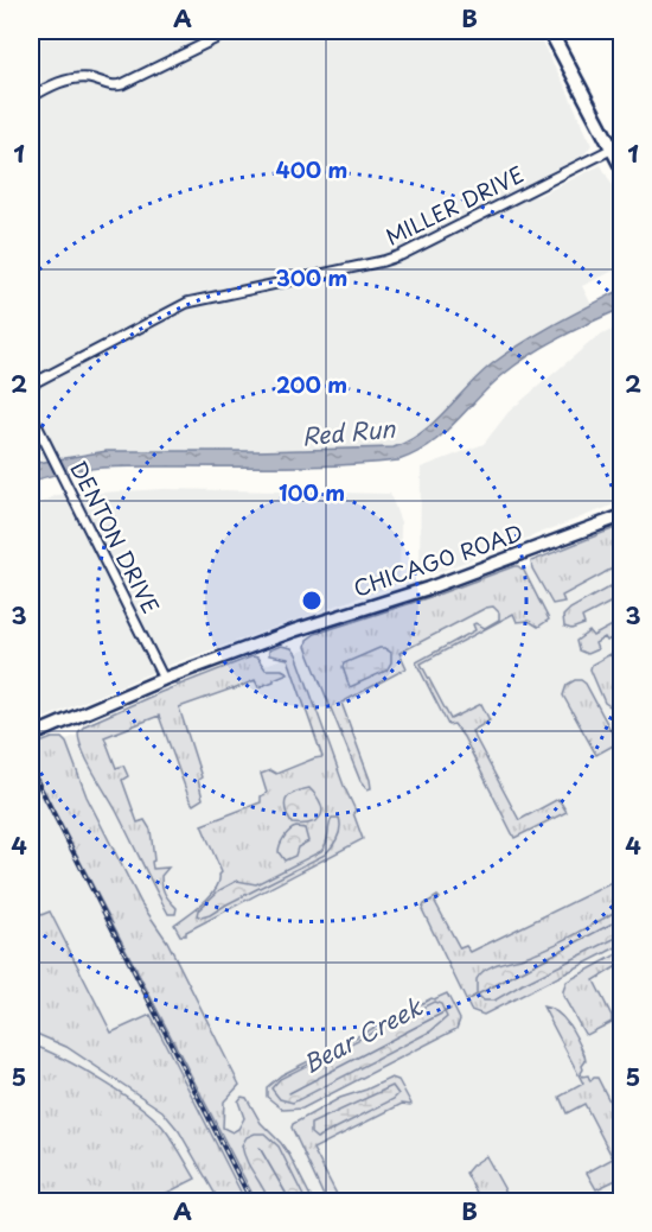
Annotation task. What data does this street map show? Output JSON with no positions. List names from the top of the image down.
{
  "streets": {
    "main road": ["CHICAGO ROAD"],
    "street": ["MILLER DRIVE", "DENTON DRIVE"]
  },
  "crossings": [
    ["DENTON DRIVE", "CHICAGO ROAD"]
  ],
  "water": ["Red Run", "Bear Creek"],
  "grid": {
    "columns": ["A", "B"],
    "rows": [
      "1",
      "2",
      "3",
      "4",
      "5"
    ]
  },
  "rings": [
    "400 m",
    "300 m",
    "200 m",
    "100 m"
  ]
}
